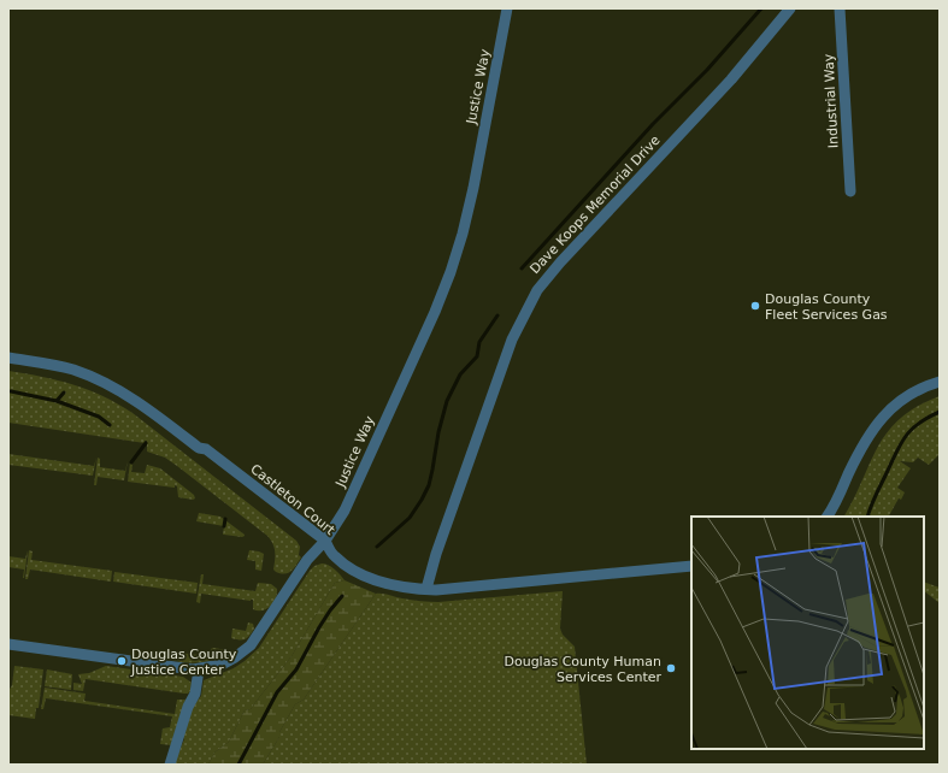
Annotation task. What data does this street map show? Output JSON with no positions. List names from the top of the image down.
{
  "streets": {
    "street": [
      "Justice Way",
      "Industrial Way",
      "Dave Koops Memorial Drive",
      "Castleton Court"
    ]
  },
  "crossings": [
    ["Justice Way", "Castleton Court"],
    ["Dave Koops Memorial Drive", "Castleton Court"]
  ],
  "places": ["Douglas County Fleet Services Gas", "Douglas County Justice Center", "Douglas County Human Services Center"]
}
